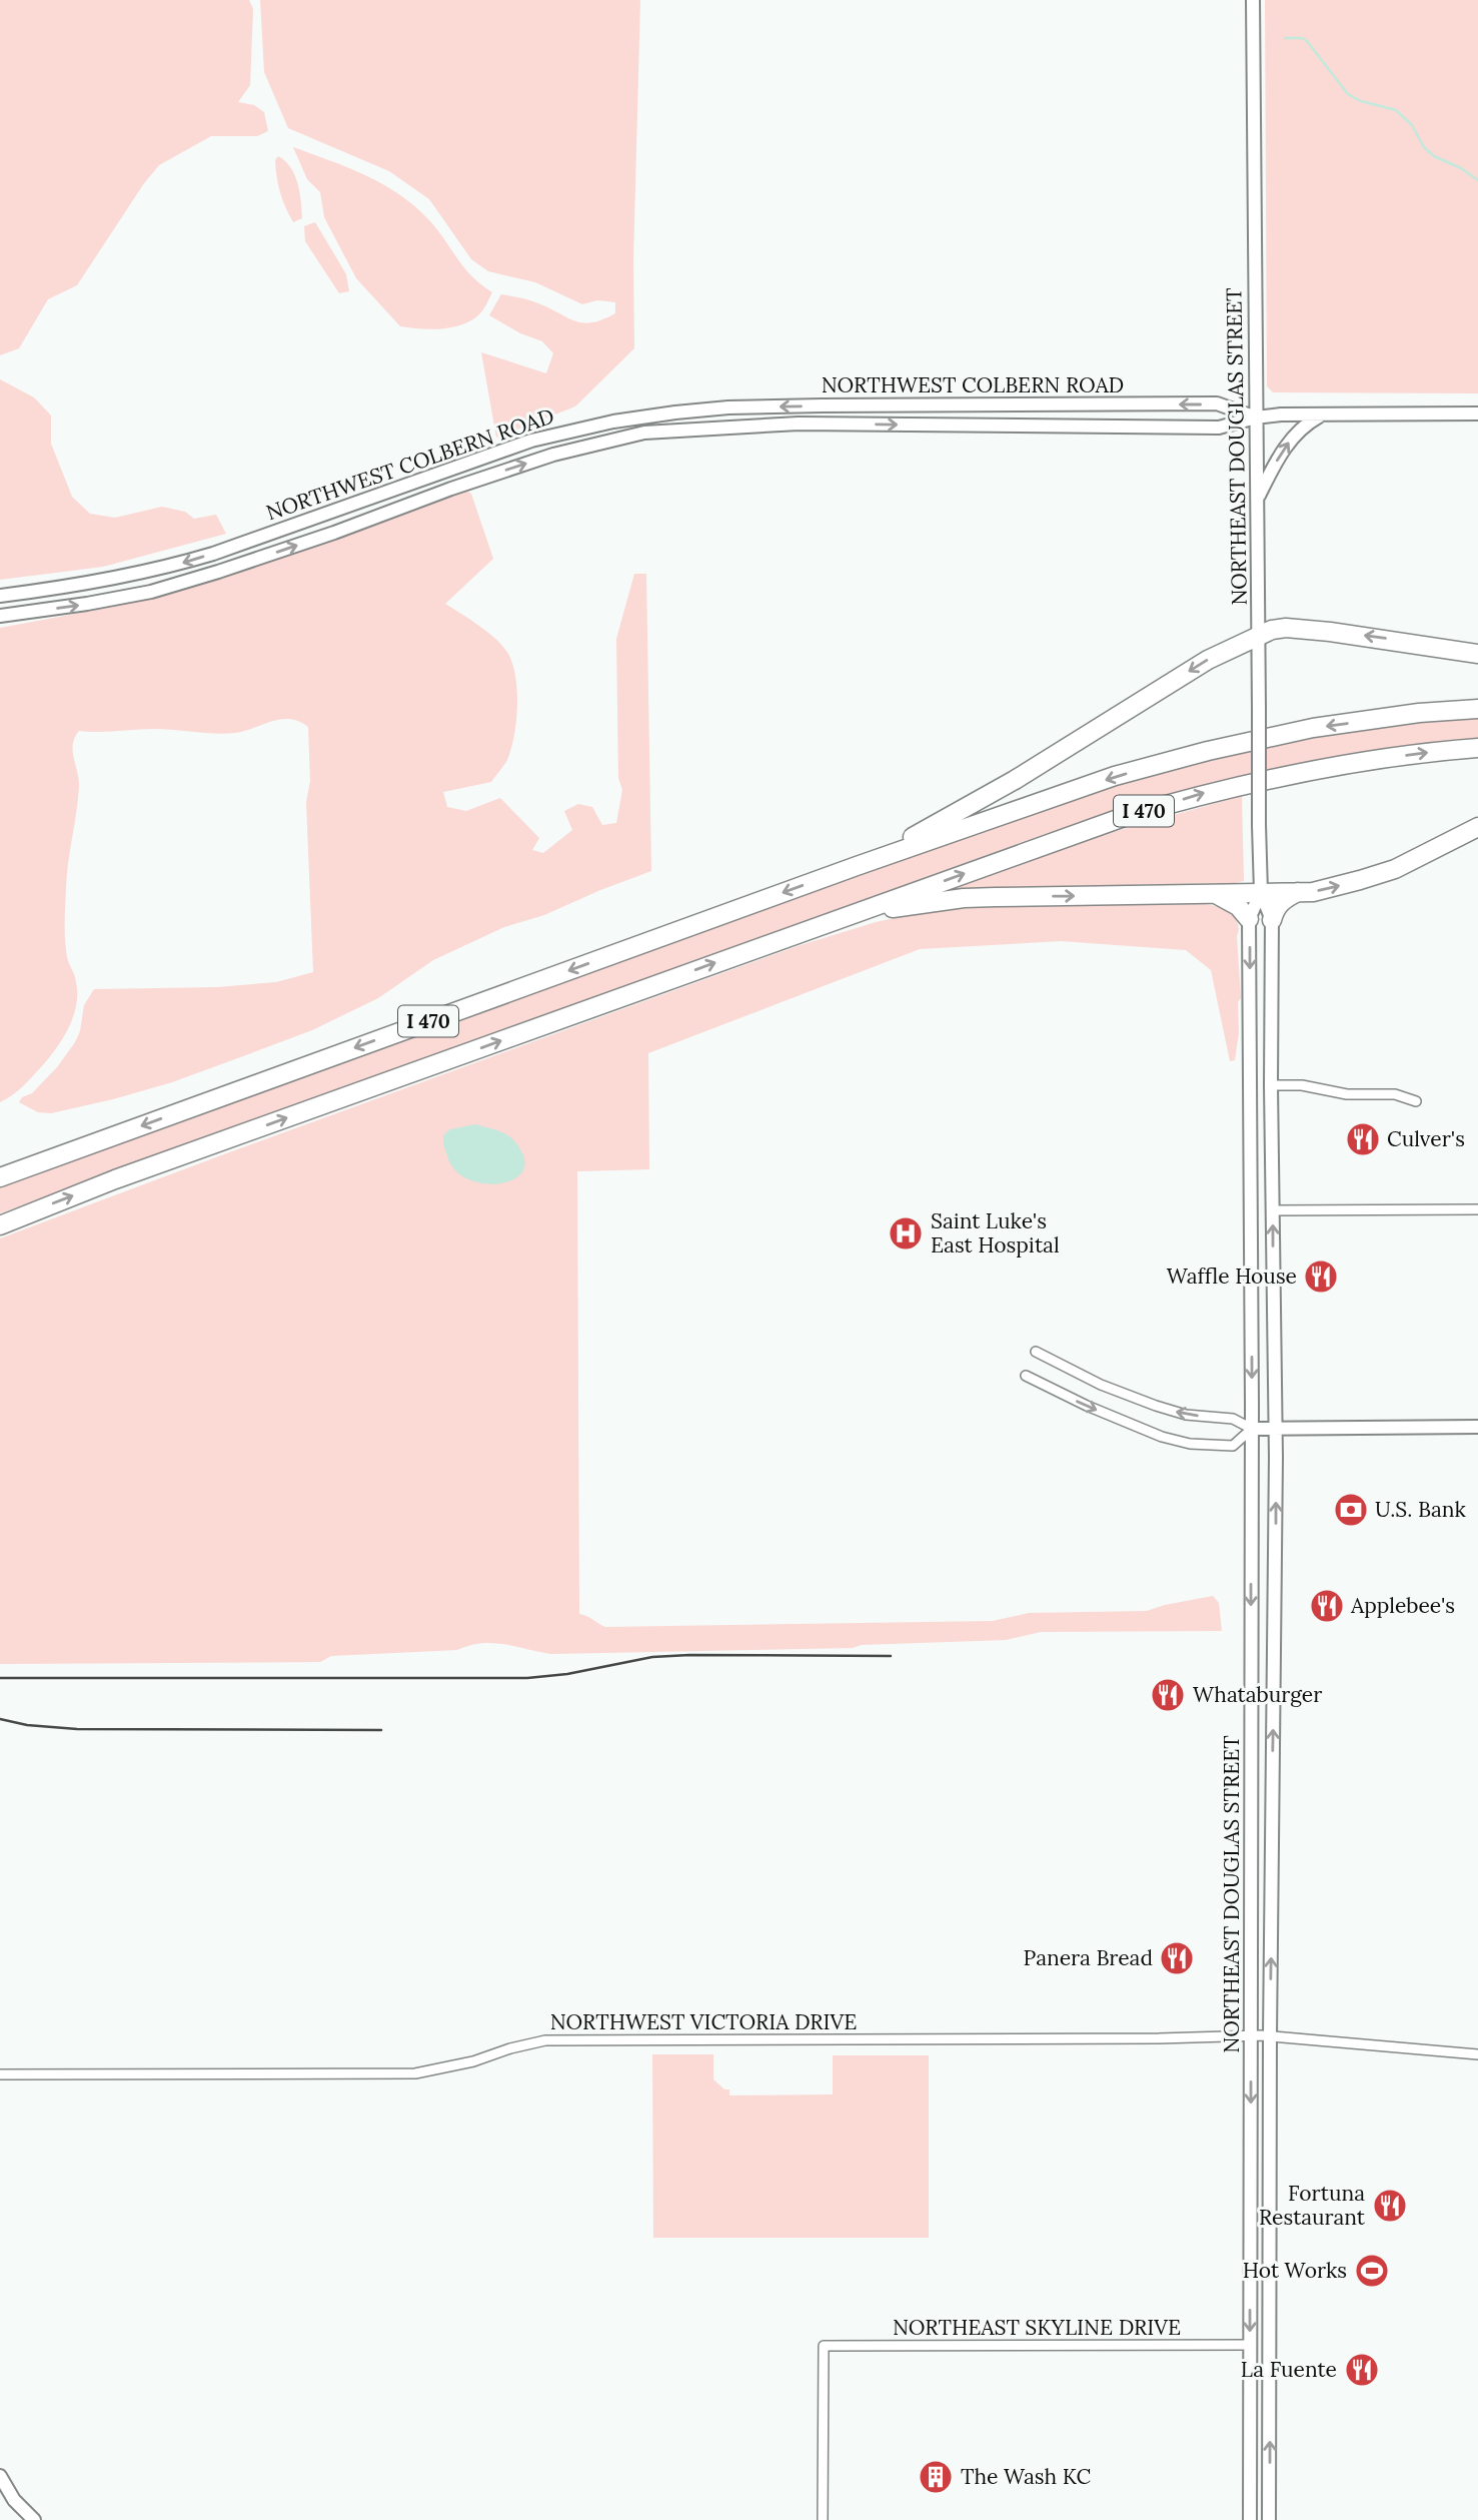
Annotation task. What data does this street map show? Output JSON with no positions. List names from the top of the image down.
{
  "streets": {
    "highway": ["I 470"],
    "main road": ["NORTHWEST COLBERN ROAD", "NORTHEAST DOUGLAS STREET"],
    "street": ["NORTHWEST VICTORIA DRIVE", "NORTHEAST SKYLINE DRIVE"]
  },
  "crossings": [
    ["NORTHWEST COLBERN ROAD", "NORTHEAST DOUGLAS STREET"],
    ["NORTHEAST DOUGLAS STREET", "NORTHWEST VICTORIA DRIVE"],
    ["NORTHEAST DOUGLAS STREET", "NORTHEAST SKYLINE DRIVE"]
  ],
  "places": {
    "restaurant": [
      "Culver's",
      "Waffle House",
      "Applebee's",
      "Whataburger",
      "Panera Bread",
      "Fortuna Restaurant",
      "La Fuente"
    ],
    "hospital": ["Saint Luke's East Hospital"],
    "bank": ["U.S. Bank"],
    "sports": ["Hot Works"],
    "building": ["The Wash KC"]
  }
}
